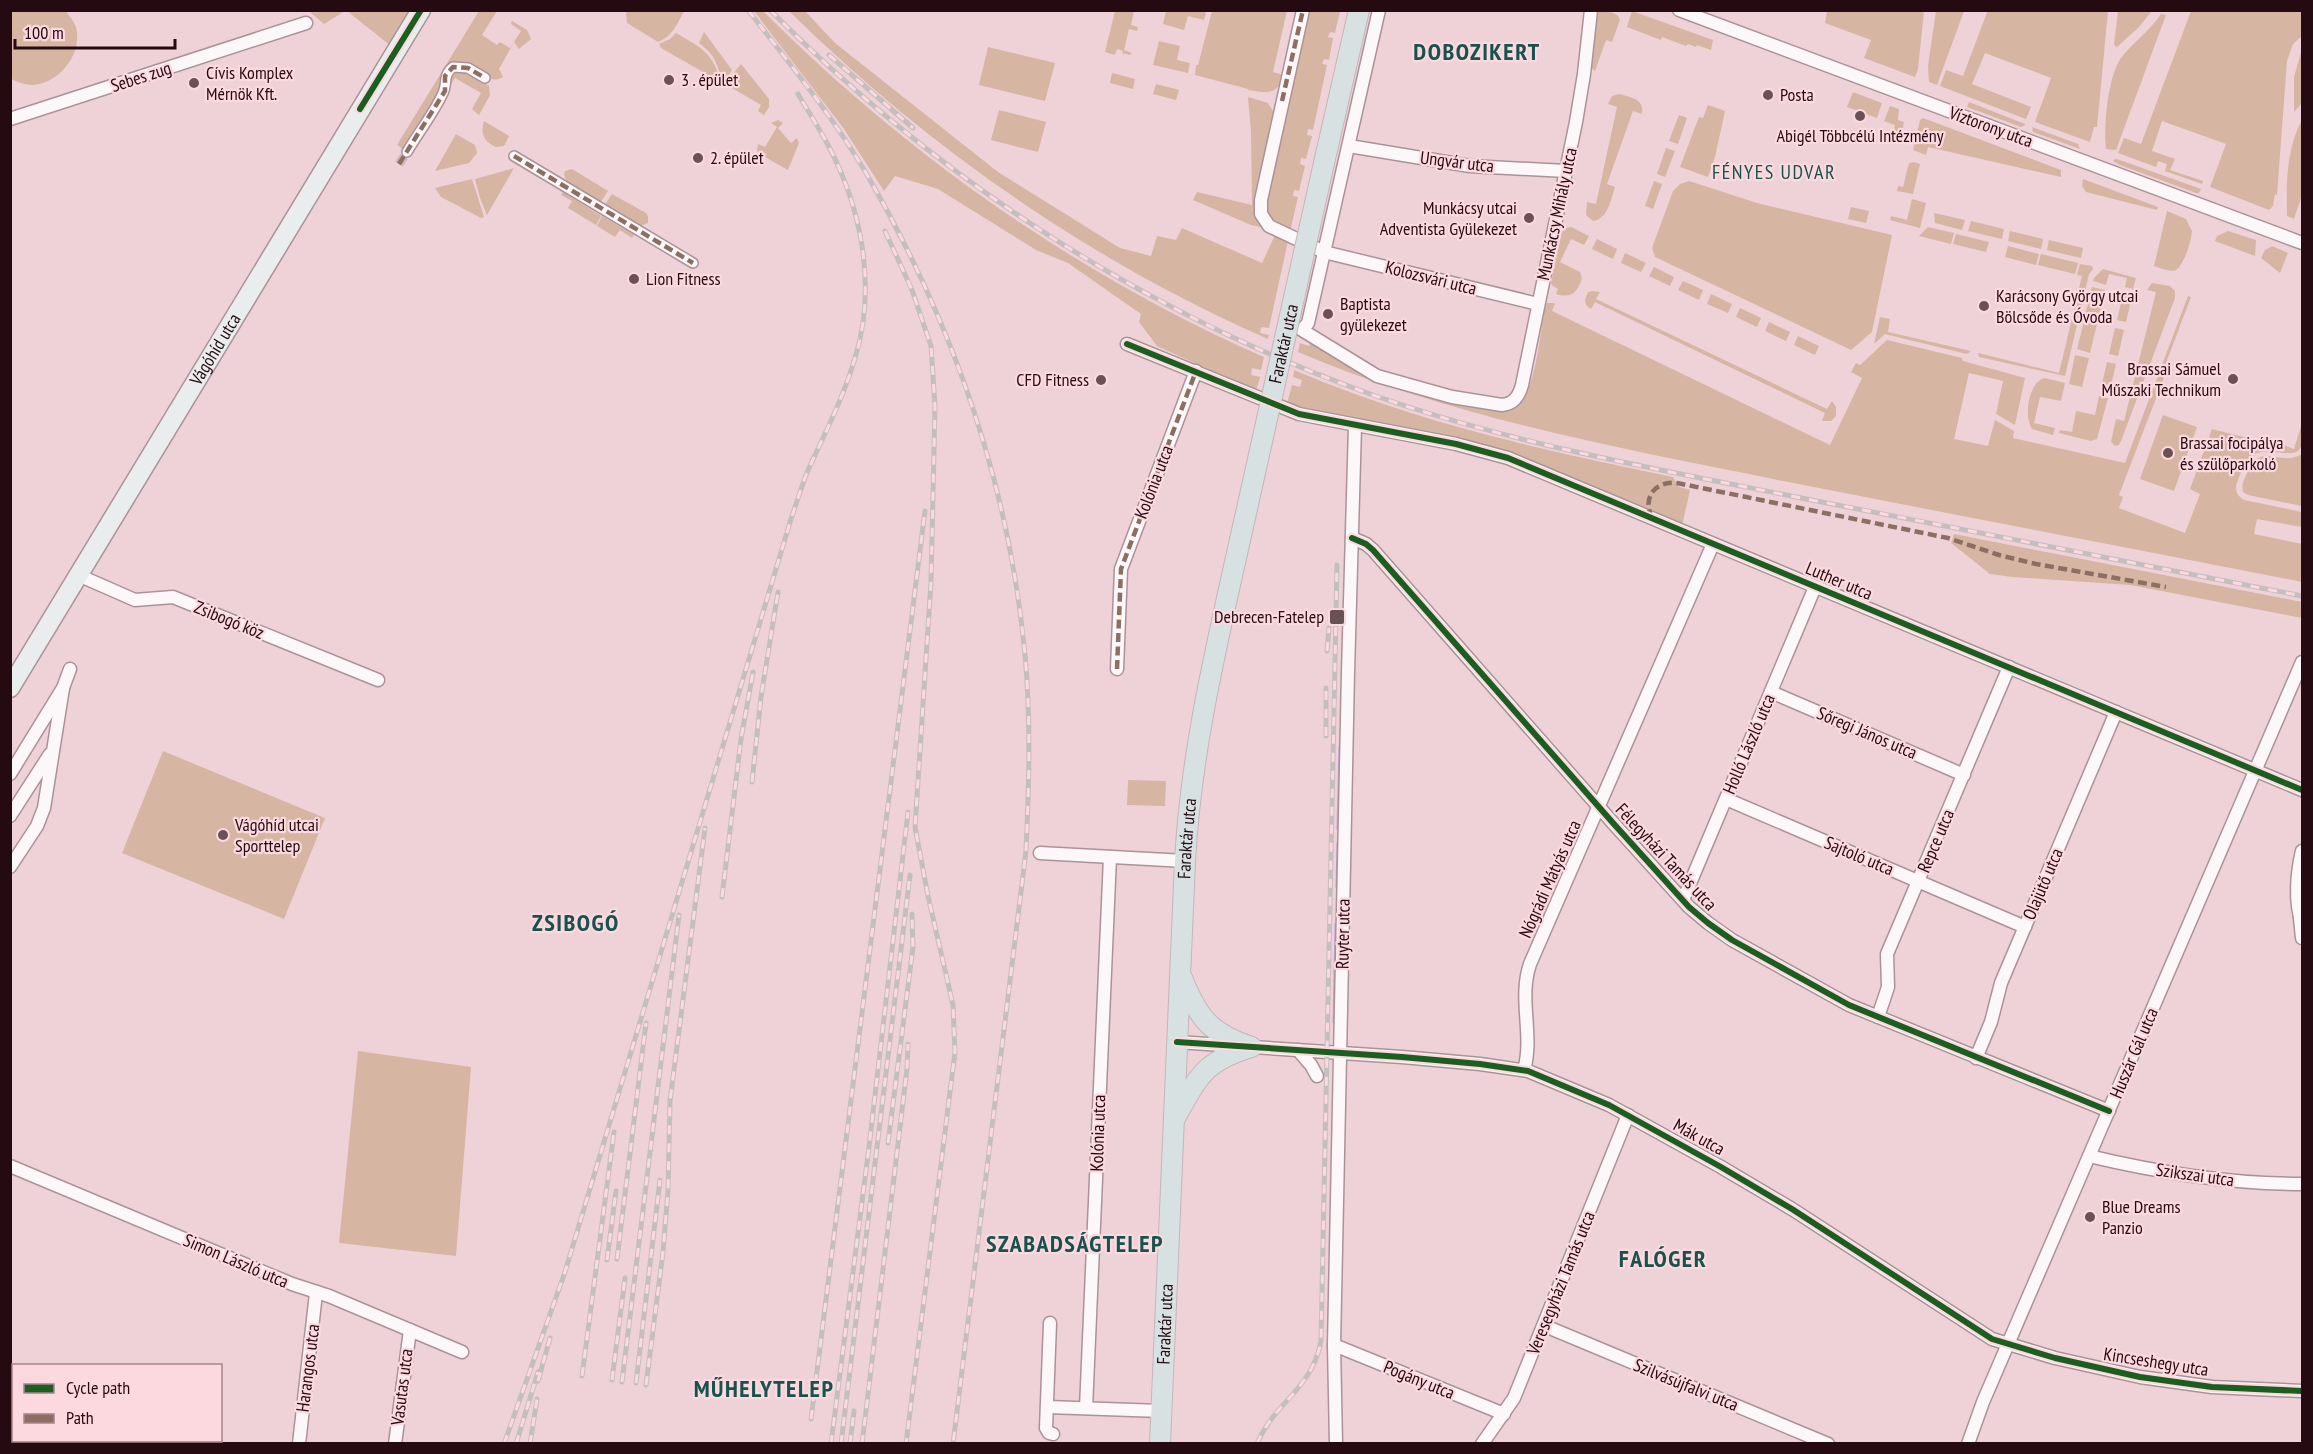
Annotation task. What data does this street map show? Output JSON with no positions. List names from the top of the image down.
{
  "streets": {
    "main road": ["Faraktár utca", "Vágóhíd utca"],
    "street": [
      "Sebes zug",
      "Víztorony utca",
      "Ungvár utca",
      "Munkácsy Mihály utca",
      "Kolozsvári utca",
      "Kolónia utca",
      "Luther utca",
      "Zsibogó köz",
      "Sőregi János utca",
      "Holló László utca",
      "Repce utca",
      "Sajtoló utca",
      "Félegyházi Tamás utca",
      "Nógrádi Mátyás utca",
      "Olajütő utca",
      "Ruyter utca",
      "Huszár Gál utca",
      "Mák utca",
      "Szikszai utca",
      "Simon László utca",
      "Veresegyházi Tamás utca",
      "Kincseshegy utca",
      "Harangos utca",
      "Pogány utca",
      "Szilvásújfalvi utca",
      "Vasutas utca"
    ]
  },
  "crossings": [
    ["Ungvár utca", "Munkácsy Mihály utca"],
    ["Ungvár utca", "Faraktár utca"],
    ["Munkácsy Mihály utca", "Kolozsvári utca"],
    ["Munkácsy Mihály utca", "Faraktár utca"],
    ["Kolozsvári utca", "Faraktár utca"],
    ["Faraktár utca", "Mák utca"],
    ["Vágóhíd utca", "Zsibogó köz"],
    ["Kolónia utca", "Luther utca"],
    ["Luther utca", "Holló László utca"],
    ["Luther utca", "Repce utca"],
    ["Luther utca", "Nógrádi Mátyás utca"],
    ["Luther utca", "Olajütő utca"],
    ["Luther utca", "Ruyter utca"],
    ["Luther utca", "Huszár Gál utca"],
    ["Sőregi János utca", "Holló László utca"],
    ["Sőregi János utca", "Repce utca"],
    ["Holló László utca", "Sajtoló utca"],
    ["Holló László utca", "Félegyházi Tamás utca"],
    ["Repce utca", "Sajtoló utca"],
    ["Repce utca", "Félegyházi Tamás utca"],
    ["Sajtoló utca", "Olajütő utca"],
    ["Félegyházi Tamás utca", "Nógrádi Mátyás utca"],
    ["Félegyházi Tamás utca", "Olajütő utca"],
    ["Félegyházi Tamás utca", "Ruyter utca"],
    ["Félegyházi Tamás utca", "Huszár Gál utca"],
    ["Nógrádi Mátyás utca", "Mák utca"],
    ["Ruyter utca", "Mák utca"],
    ["Ruyter utca", "Pogány utca"],
    ["Huszár Gál utca", "Mák utca"],
    ["Huszár Gál utca", "Szikszai utca"],
    ["Huszár Gál utca", "Kincseshegy utca"],
    ["Mák utca", "Veresegyházi Tamás utca"],
    ["Mák utca", "Kincseshegy utca"],
    ["Simon László utca", "Harangos utca"],
    ["Simon László utca", "Vasutas utca"],
    ["Veresegyházi Tamás utca", "Pogány utca"],
    ["Veresegyházi Tamás utca", "Szilvásújfalvi utca"]
  ],
  "districts": [
    "DOBOZIKERT",
    "FÉNYES UDVAR",
    "ZSIBOGÓ",
    "SZABADSÁGTELEP",
    "FALÓGER",
    "MŰHELYTELEP"
  ],
  "places": {
    "other": [
      "3 . épület",
      "Cívis Komplex Mérnök Kft.",
      "Posta",
      "Abigél Többcélú Intézmény",
      "2. épület",
      "Munkácsy utcai Adventista Gyülekezet",
      "Lion Fitness",
      "Karácsony György utcai Bölcsőde és Óvoda",
      "Baptista gyülekezet",
      "Brassai Sámuel Műszaki Technikum",
      "CFD Fitness",
      "Brassai focipálya és szülőparkoló",
      "Vágóhíd utcai Sporttelep",
      "Blue Dreams Panzio"
    ],
    "transit": ["Debrecen-Fatelep"]
  },
  "legend": ["Cycle path", "Path"],
  "scale_bar": "100 m"
}
